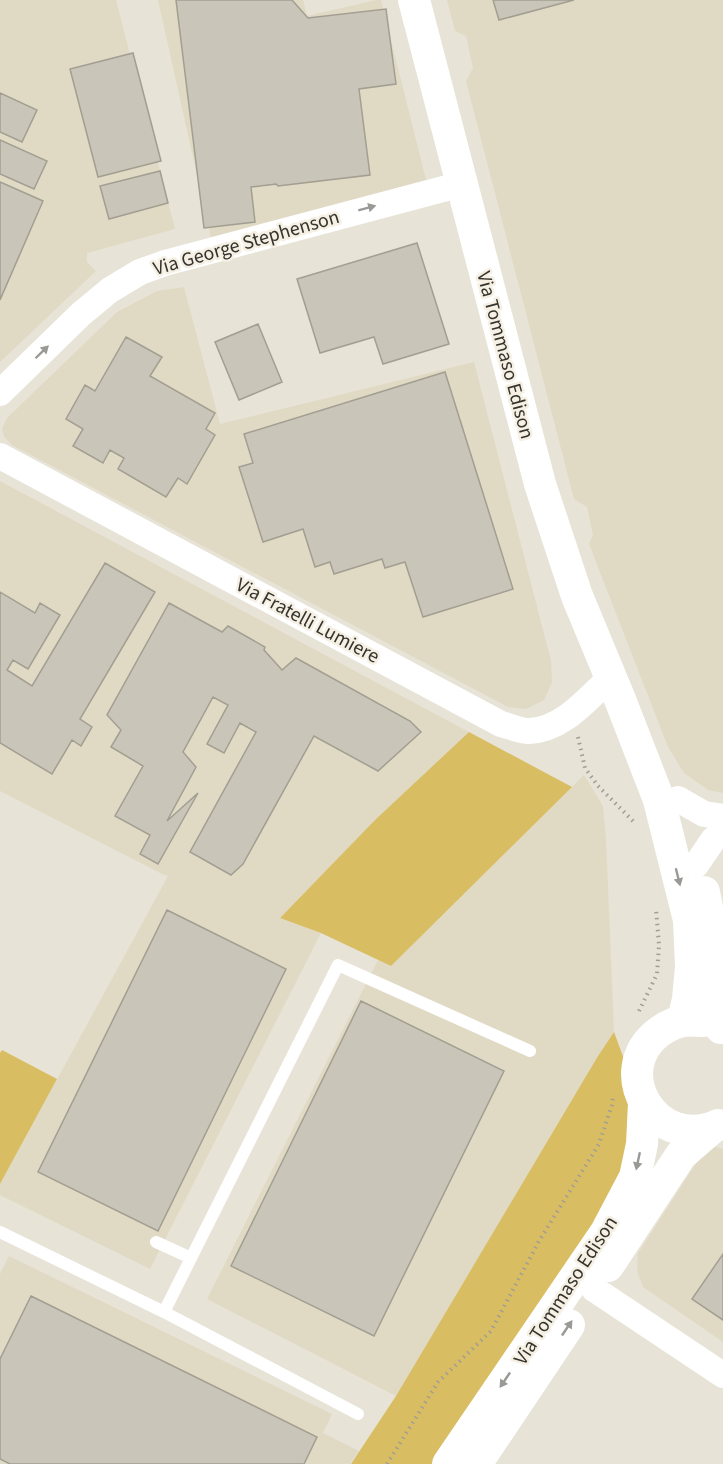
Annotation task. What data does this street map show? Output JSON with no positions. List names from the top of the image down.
{
  "streets": {
    "street": ["Via George Stephenson", "Via Tommaso Edison", "Via Fratelli Lumiere"]
  },
  "crossings": [
    ["Via George Stephenson", "Via Tommaso Edison"],
    ["Via Tommaso Edison", "Via Fratelli Lumiere"]
  ],
  "one_way": ["Via George Stephenson"]
}
